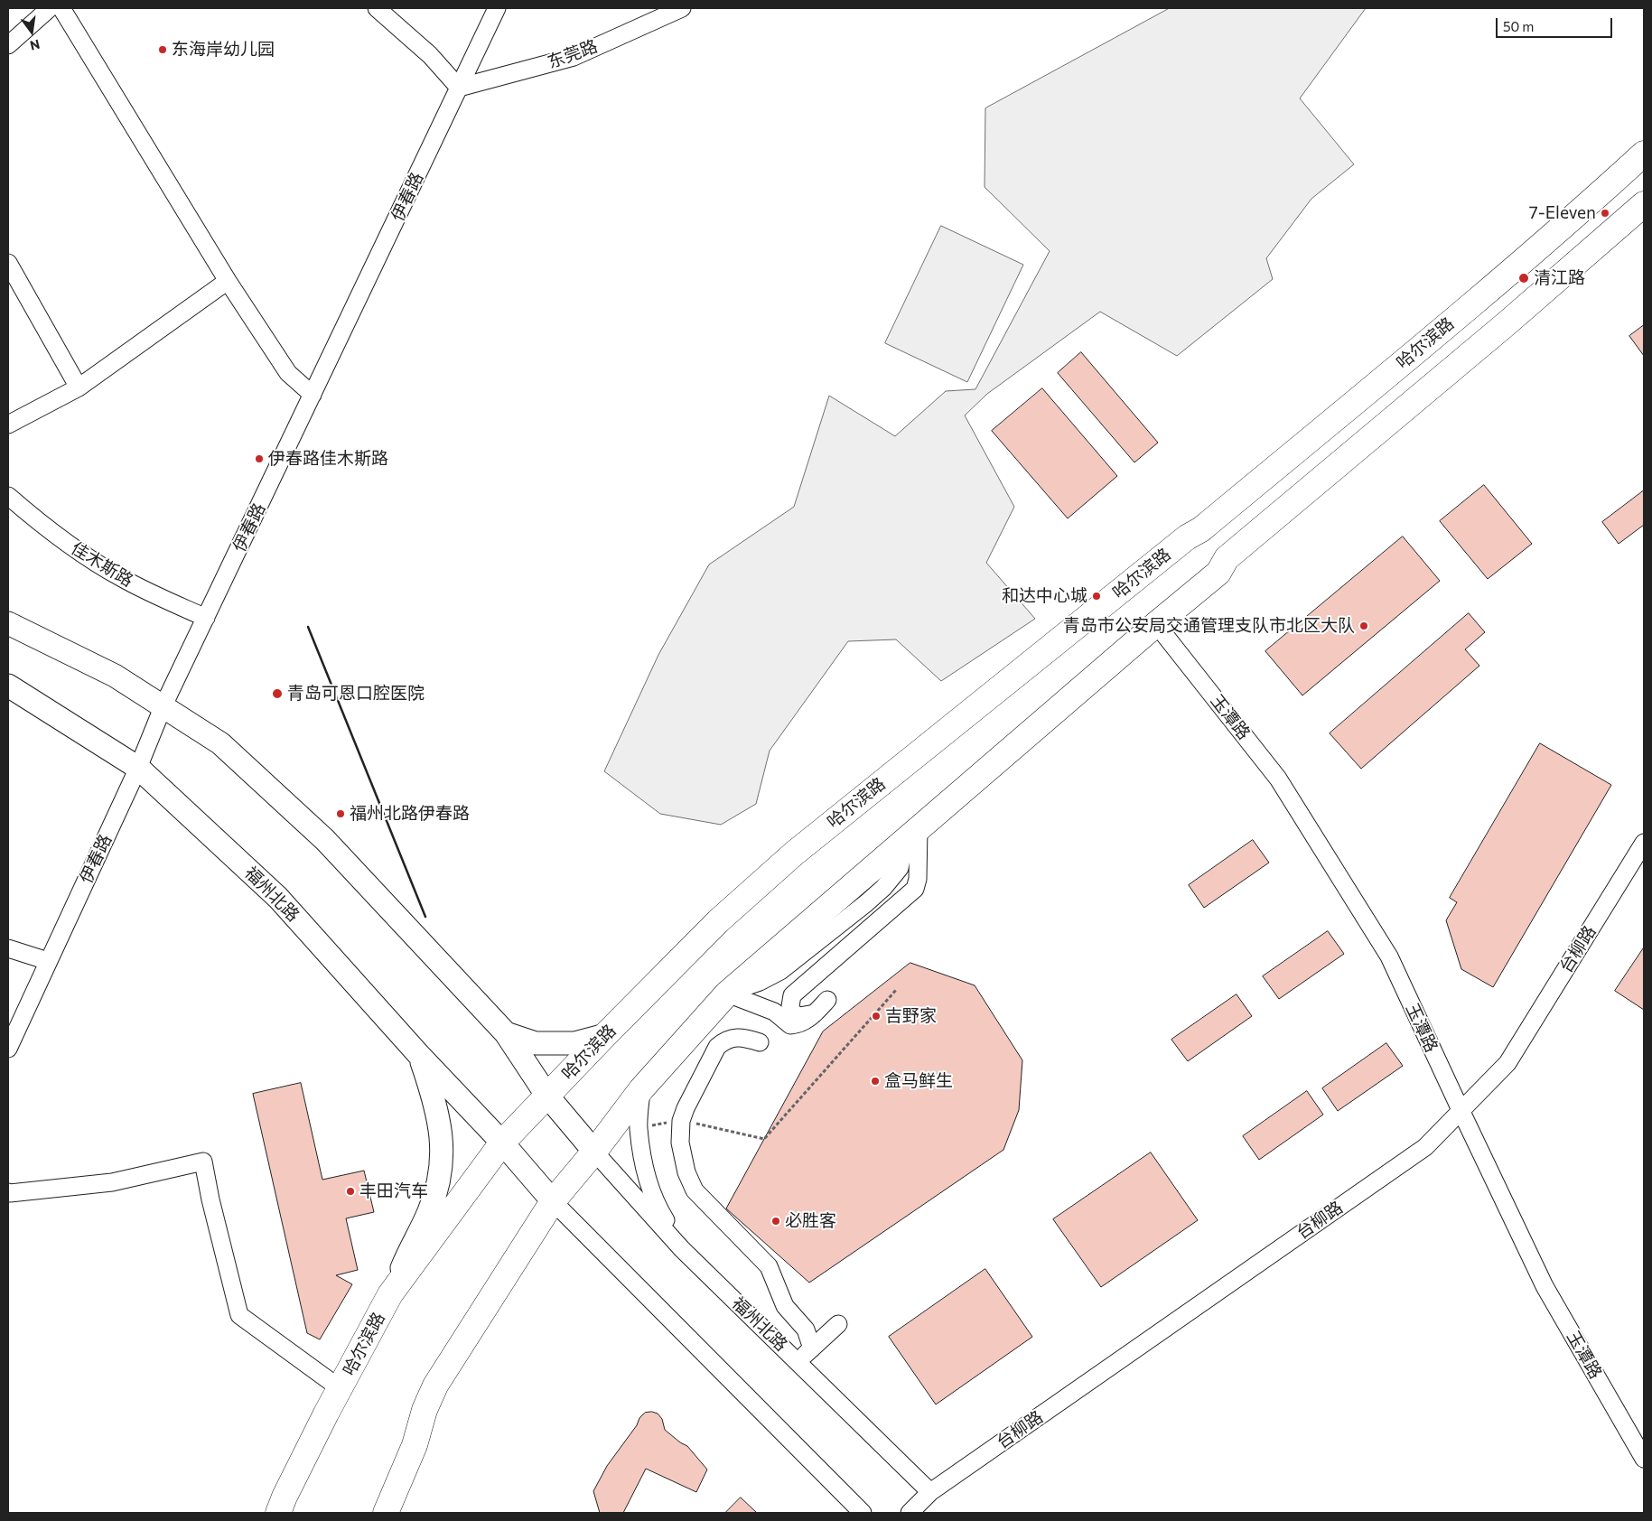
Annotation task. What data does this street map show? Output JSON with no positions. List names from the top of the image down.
{
  "streets": {
    "highway": ["哈尔滨路"],
    "main road": ["福州北路"],
    "street": [
      "东莞路",
      "伊春路",
      "佳木斯路",
      "玉潭路",
      "台柳路"
    ]
  },
  "crossings": [
    ["东莞路", "伊春路"],
    ["伊春路", "佳木斯路"],
    ["伊春路", "福州北路"],
    ["哈尔滨路", "福州北路"],
    ["玉潭路", "台柳路"],
    ["福州北路", "台柳路"]
  ],
  "places": [
    "东海岸幼儿园",
    "7-Eleven",
    "清江路",
    "伊春路佳木斯路",
    "和达中心城",
    "青岛市公安局交通管理支队市北区大队",
    "青岛可恩口腔医院",
    "福州北路伊春路",
    "吉野家",
    "盒马鲜生",
    "丰田汽车",
    "必胜客"
  ],
  "scale_bar": "50 m",
  "north": "bottom"
}
